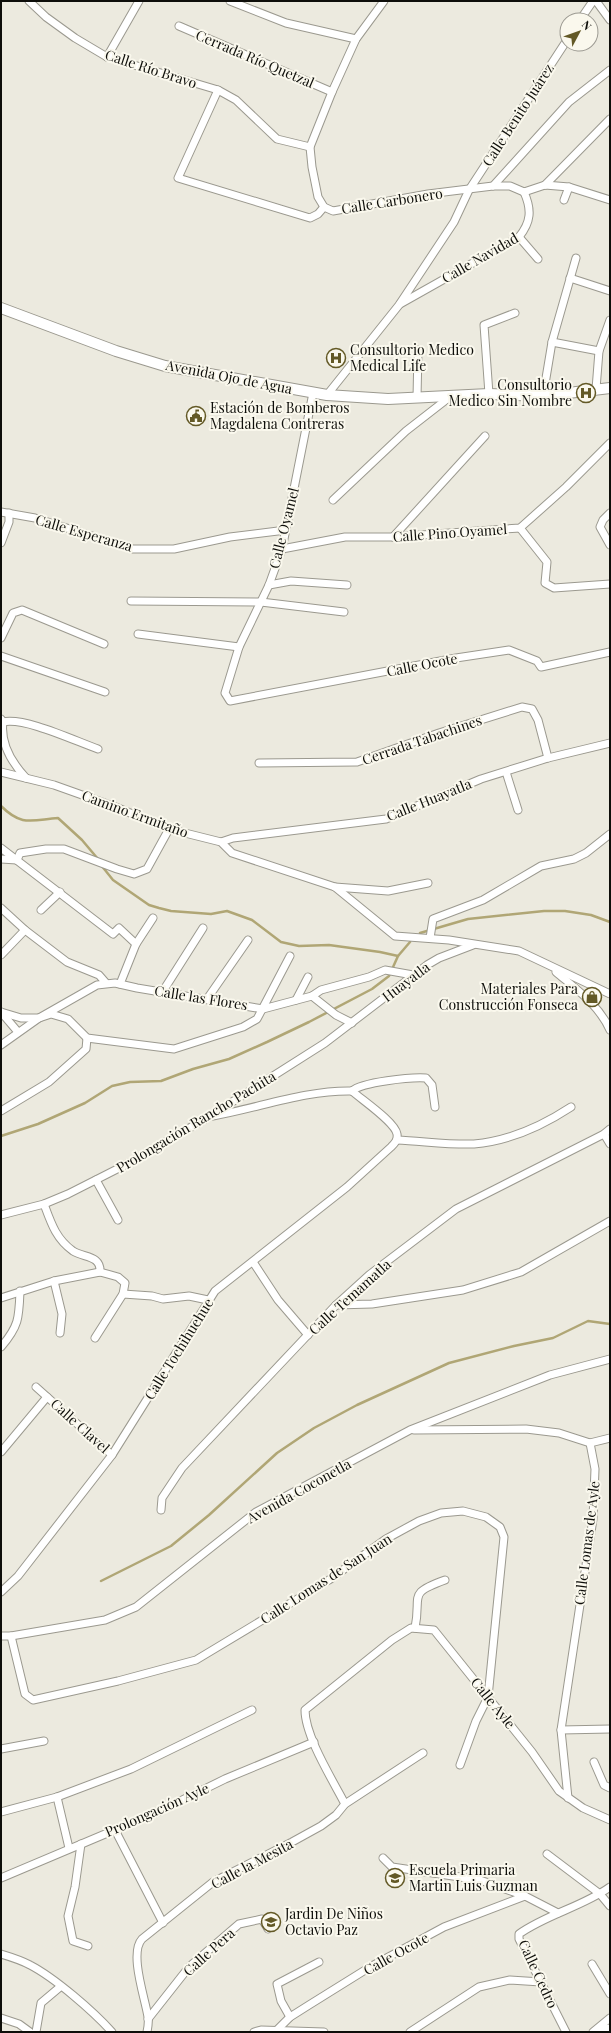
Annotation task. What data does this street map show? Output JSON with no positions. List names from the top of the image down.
{
  "streets": {
    "street": [
      "Cerrada Río Quetzal",
      "Calle Río Bravo",
      "Calle Benito Juárez",
      "Calle Carbonero",
      "Calle Navidad",
      "Avenida Ojo de Agua",
      "Calle Oyamel",
      "Calle Esperanza",
      "Calle Pino Oyamel",
      "Calle Ocote",
      "Cerrada Tabachines",
      "Calle Huayatla",
      "Camino Ermitaño",
      "Huayatla",
      "Calle las Flores",
      "Prolongación Rancho Pachita",
      "Calle Temamatla",
      "Calle Tochihuehue",
      "Calle Clavel",
      "Avenida Coconetla",
      "Calle Lomas de Ayle",
      "Calle Lomas de San Juan",
      "Calle Ayle",
      "Prolongación Ayle",
      "Calle la Mesita",
      "Calle Pera",
      "Calle Cedro"
    ]
  },
  "crossings": [
    ["Calle Río Bravo", "Calle Carbonero"],
    ["Calle Benito Juárez", "Calle Carbonero"],
    ["Calle Carbonero", "Calle Navidad"],
    ["Avenida Ojo de Agua", "Calle Oyamel"],
    ["Calle Oyamel", "Calle Esperanza"],
    ["Calle Oyamel", "Calle Pino Oyamel"],
    ["Calle Oyamel", "Calle Ocote"],
    ["Cerrada Tabachines", "Calle Huayatla"],
    ["Calle Huayatla", "Camino Ermitaño"],
    ["Camino Ermitaño", "Huayatla"],
    ["Huayatla", "Calle las Flores"],
    ["Huayatla", "Prolongación Rancho Pachita"],
    ["Calle Tochihuehue", "Calle Clavel"],
    ["Avenida Coconetla", "Calle Lomas de San Juan"],
    ["Calle Lomas de Ayle", "Calle Ayle"],
    ["Calle Lomas de San Juan", "Calle Ayle"],
    ["Calle la Mesita", "Calle Pera"]
  ],
  "places": {
    "hospital": ["Consultorio Medico Medical Life", "Consultorio Medico Sin Nombre"],
    "public building": ["Estación de Bomberos Magdalena Contreras"],
    "shop": ["Materiales Para Construcción Fonseca"],
    "school or university": ["Escuela Primaria Martin Luis Guzman", "Jardin De Niños Octavio Paz"]
  },
  "north": "top right"
}
